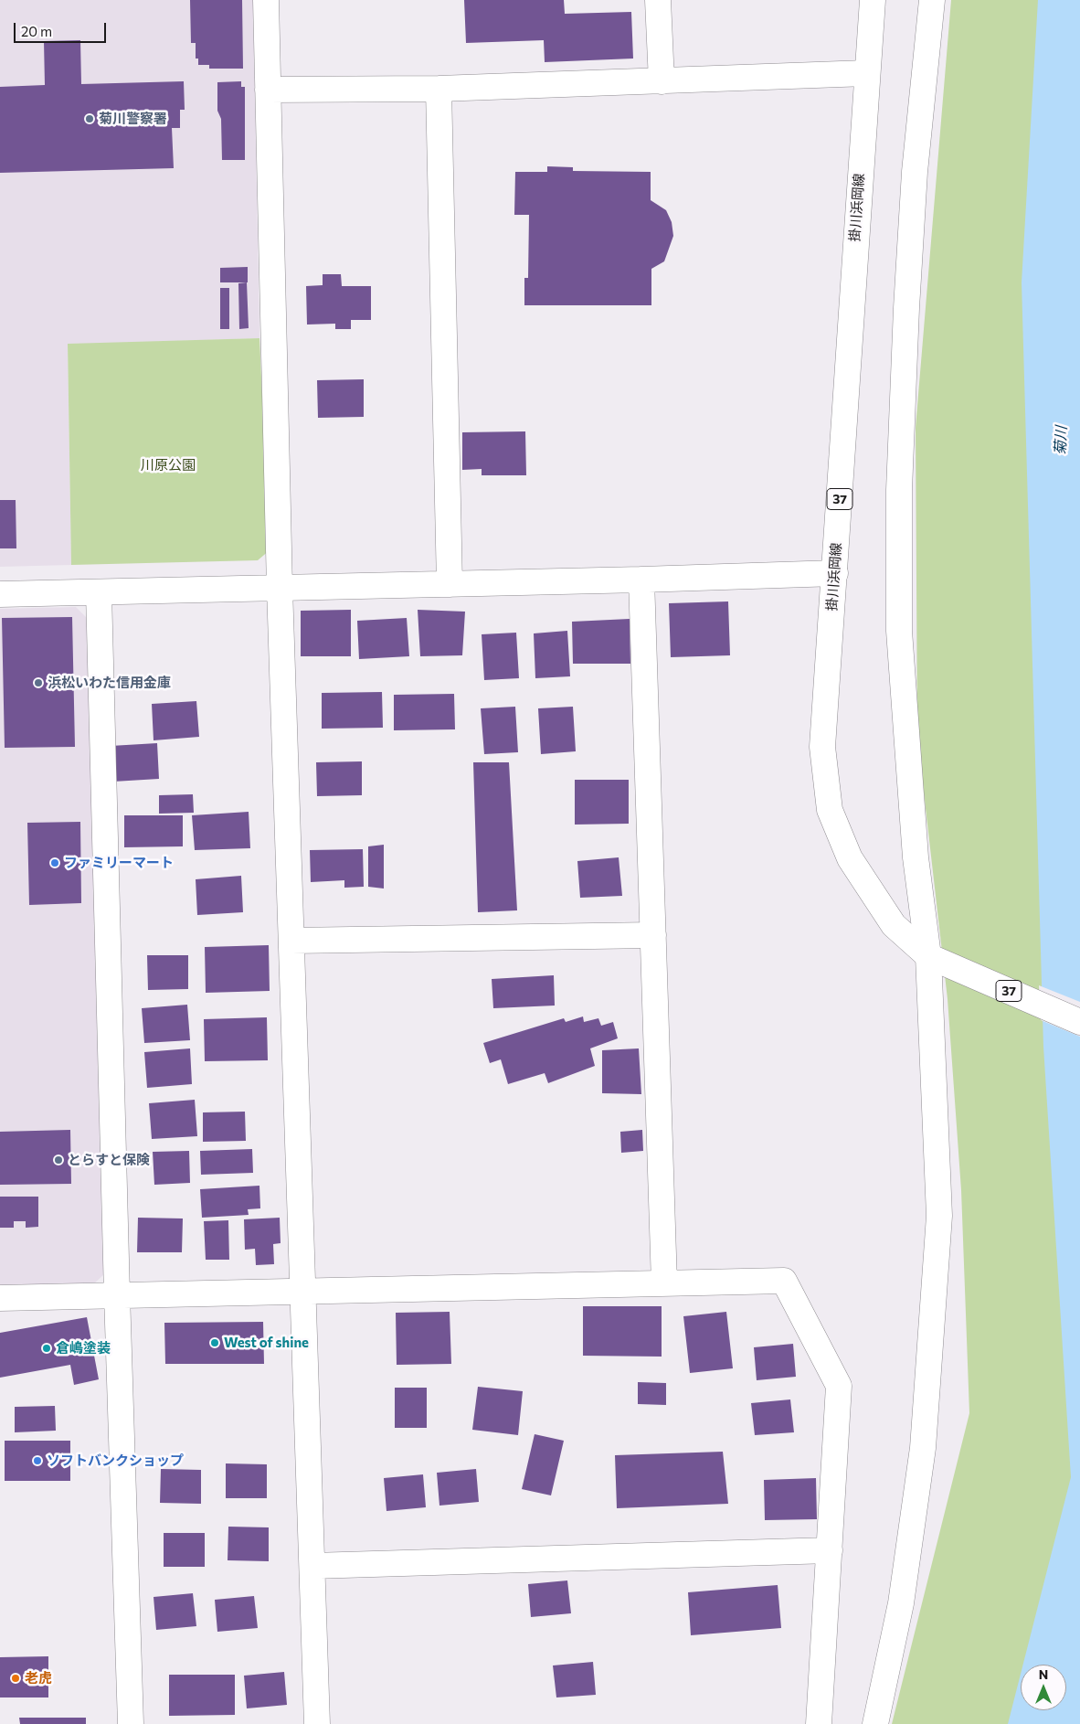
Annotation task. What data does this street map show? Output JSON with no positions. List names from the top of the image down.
{
  "streets": {
    "street": ["掛川浜岡線", "37"]
  },
  "water": ["菊川"],
  "parks": ["川原公園"],
  "places": [
    "菊川警察署",
    "浜松いわた信用金庫",
    "ファミリーマート",
    "とらすと保険",
    "West of shine",
    "倉嶋塗装",
    "ソフトバンクショップ",
    "老虎"
  ],
  "scale_bar": "20 m",
  "north": "top"
}
